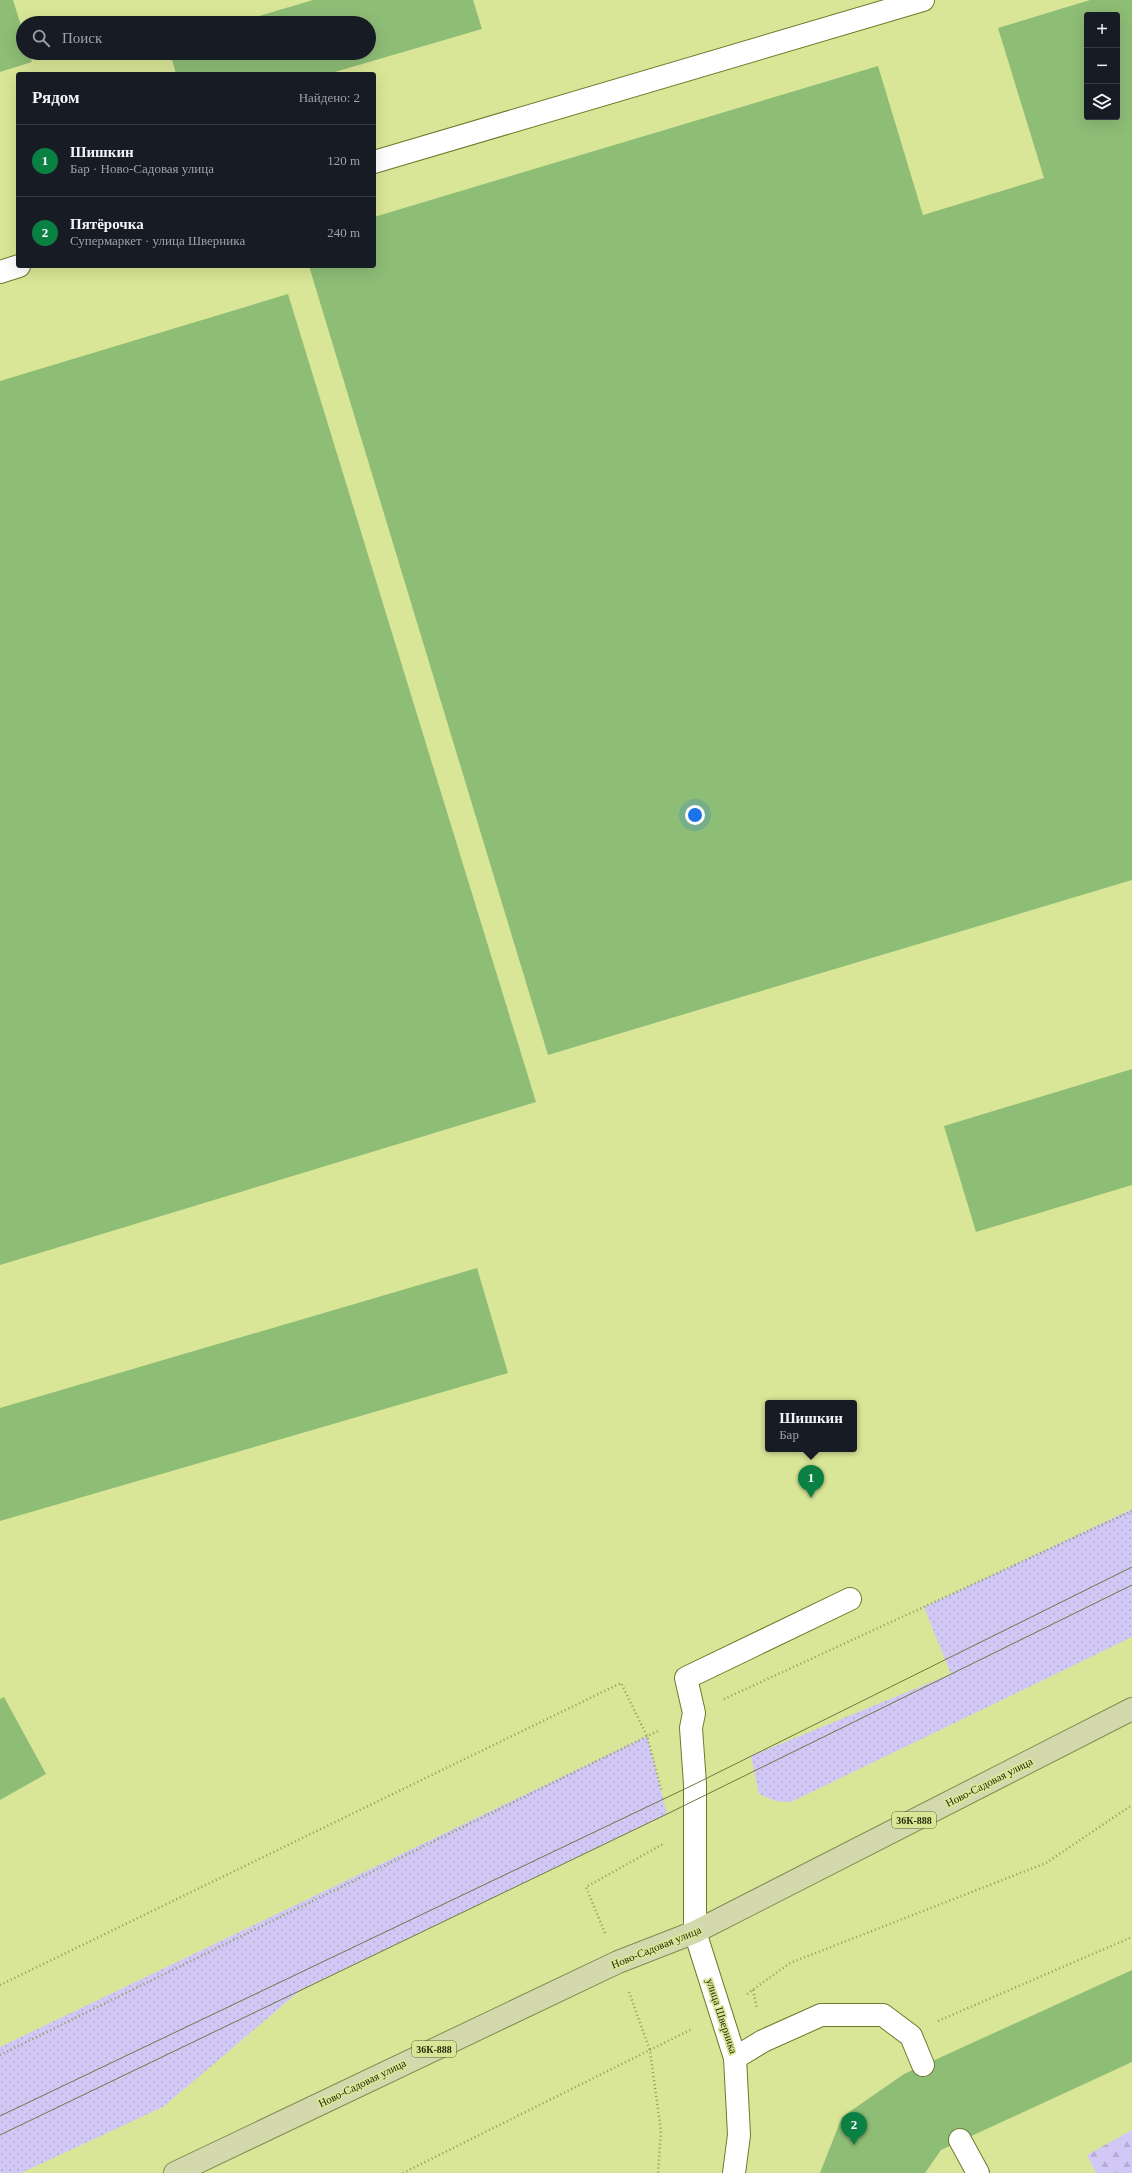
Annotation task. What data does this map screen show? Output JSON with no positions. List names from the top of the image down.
{
  "streets": {
    "main road": ["Ново-Садовая улица", "36К-888"],
    "street": ["улица Шверника"]
  },
  "crossings": [
    ["Ново-Садовая улица", "улица Шверника"]
  ],
  "page": {
    "map_buttons": ["+", "−"],
    "search": "Поиск",
    "heading": ["Рядом", "Найдено: 2"],
    "list": [
      {
        "mark": "1",
        "name": "Шишкин",
        "note": "Бар · Ново-Садовая улица",
        "value": "120 m"
      },
      {
        "mark": "2",
        "name": "Пятёрочка",
        "note": "Супермаркет · улица Шверника",
        "value": "240 m"
      }
    ],
    "popup": ["Шишкин", "Бар"],
    "pins": ["1", "2"]
  }
}
